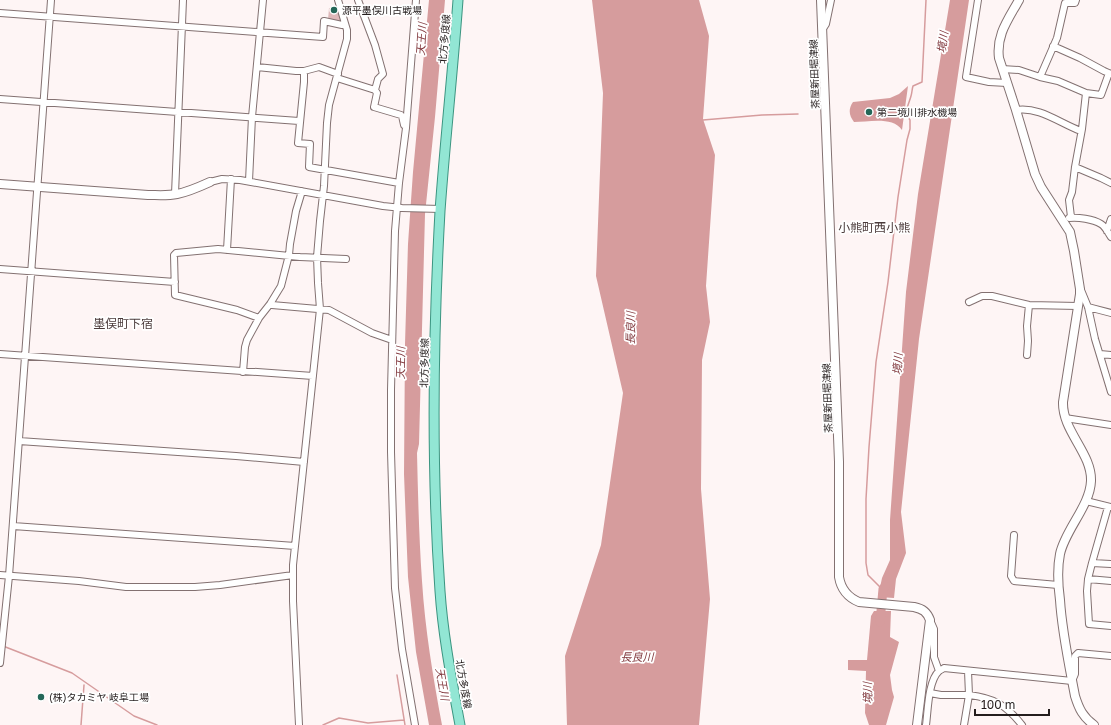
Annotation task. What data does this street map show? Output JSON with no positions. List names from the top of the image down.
{
  "streets": {
    "main road": ["北方多度線"],
    "street": ["茶屋新田堀津線"]
  },
  "districts": ["小熊町西小熊", "墨俣町下宿"],
  "water": ["天王川", "境川", "長良川"],
  "places": ["源平墨俣川古戦場", "第二境川排水機場", "(株)タカミヤ 岐阜工場"],
  "scale_bar": "100 m"
}
